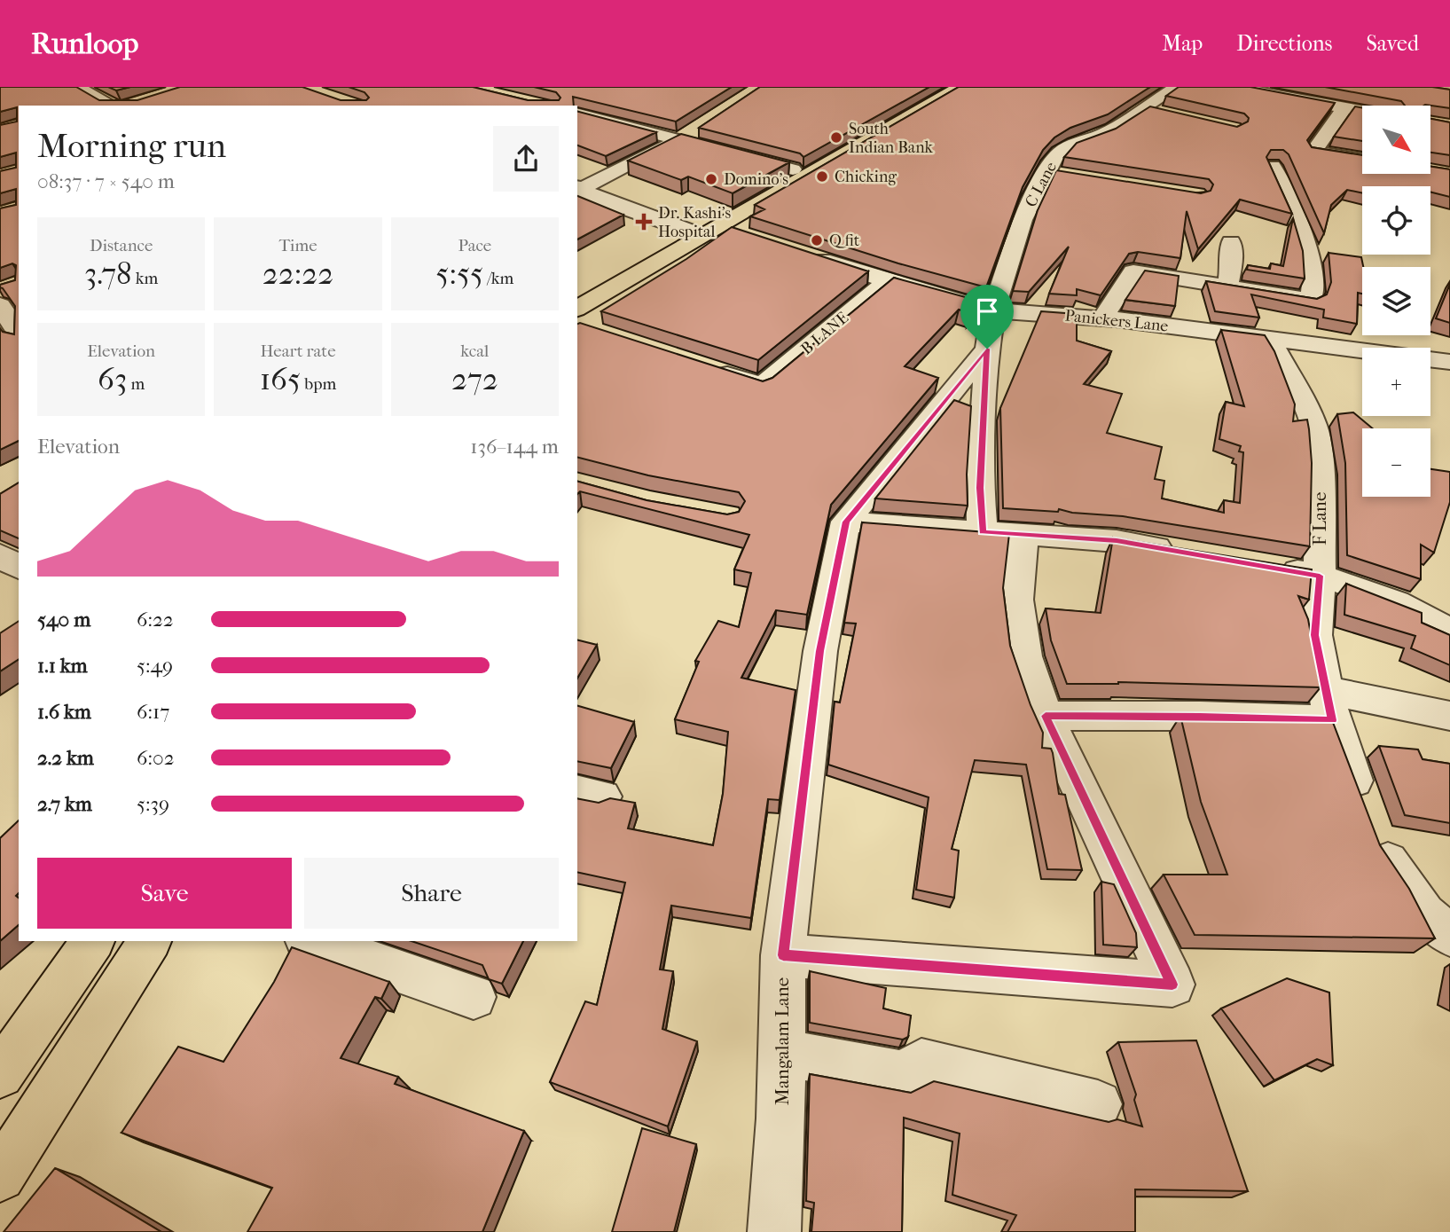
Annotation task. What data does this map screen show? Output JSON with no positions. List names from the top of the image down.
{
  "streets": {
    "street": [
      "C Lane",
      "Panickers Lane",
      "B LANE",
      "F Lane",
      "Mangalam Lane"
    ]
  },
  "crossings": [
    ["C Lane", "Panickers Lane"],
    ["C Lane", "Mangalam Lane"],
    ["Panickers Lane", "B LANE"],
    ["Panickers Lane", "F Lane"],
    ["Panickers Lane", "Mangalam Lane"]
  ],
  "places": {
    "other": [
      "South Indian Bank",
      "Chicking",
      "Domino's",
      "Q fit"
    ],
    "health": ["Dr. Kashi's Hospital"]
  },
  "north": "bottom right",
  "page": {
    "header": "Runloop",
    "nav": ["Map", "Directions", "Saved"],
    "map_buttons": ["+", "−"],
    "heading": ["Morning run", "08:37 · 7 × 540 m"],
    "stats": [
      ["Distance", "3.78 km"],
      ["Time", "22:22"],
      ["Pace", "5:55 /km"],
      ["Elevation", "63 m"],
      ["Heart rate", "165 bpm"],
      ["kcal", "272"]
    ],
    "chart": ["Elevation", "136–144 m"],
    "list": [
      {
        "name": "540 m",
        "note": "6:22"
      },
      {
        "name": "1.1 km",
        "note": "5:49"
      },
      {
        "name": "1.6 km",
        "note": "6:17"
      },
      {
        "name": "2.2 km",
        "note": "6:02"
      },
      {
        "name": "2.7 km",
        "note": "5:39"
      }
    ],
    "buttons": ["Save", "Share"]
  }
}
